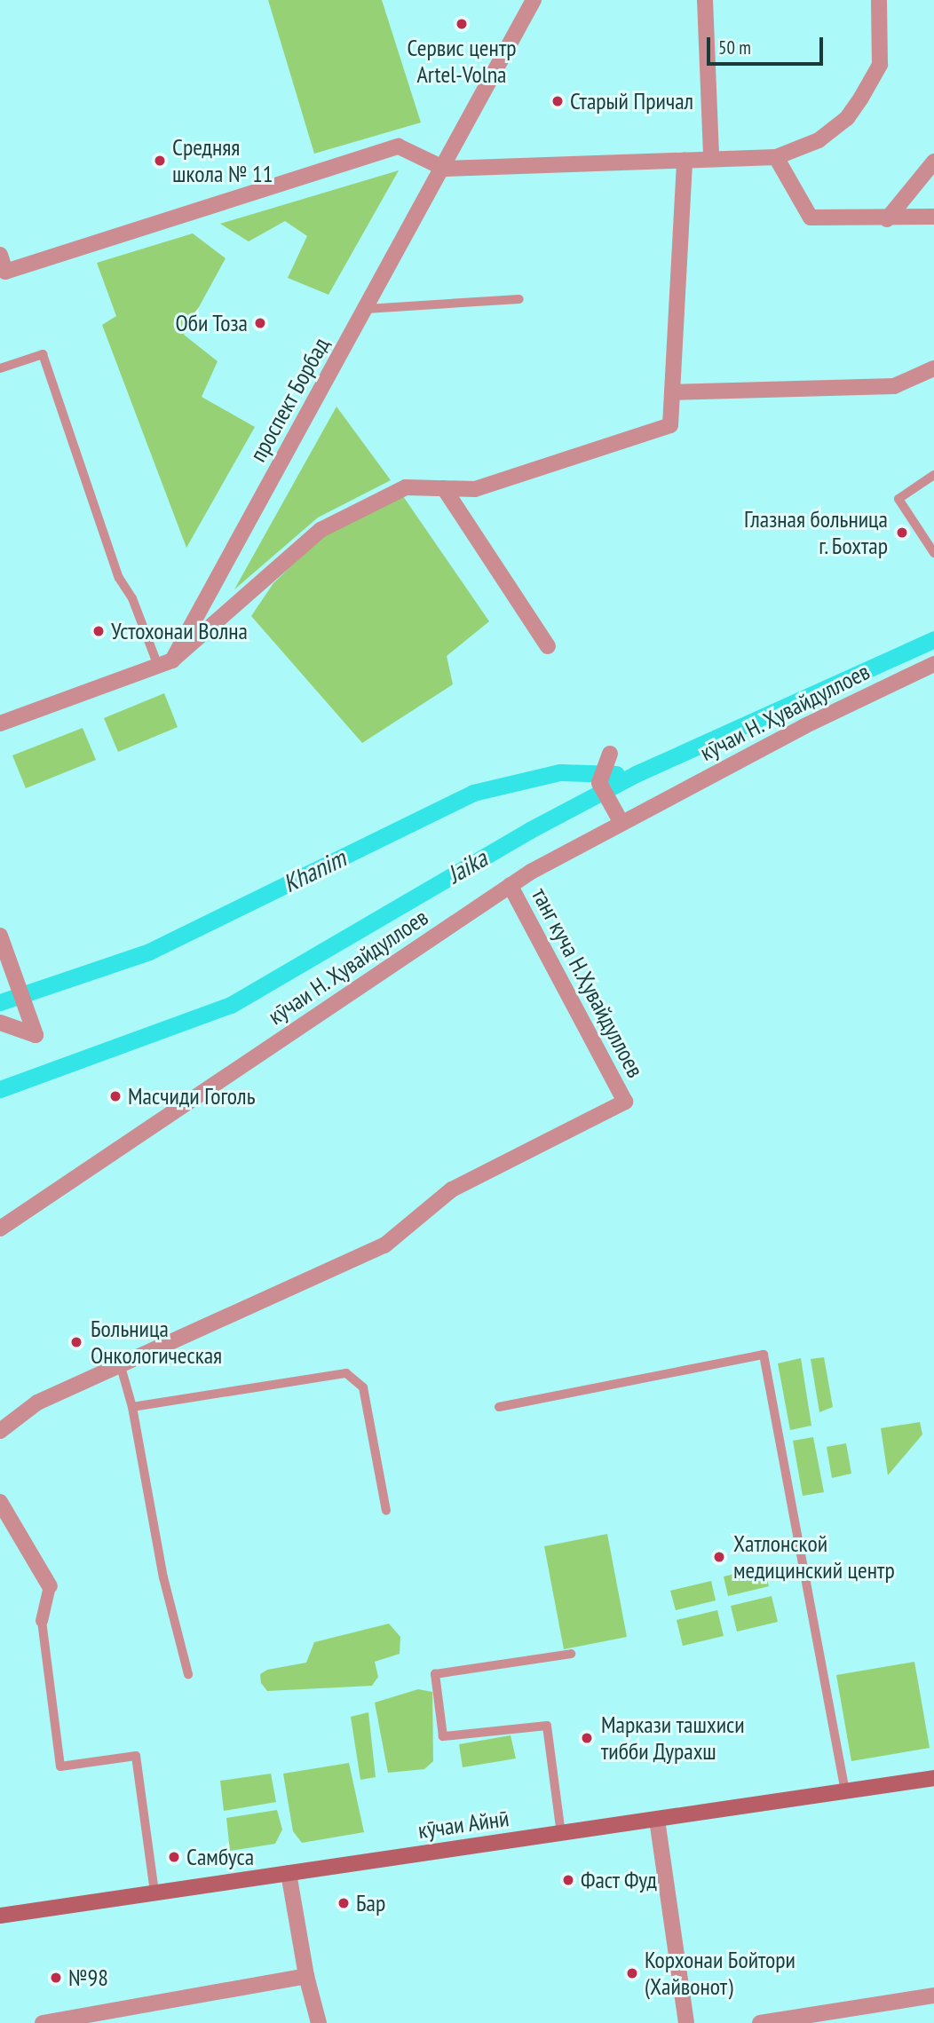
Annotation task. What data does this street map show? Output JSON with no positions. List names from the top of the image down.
{
  "streets": {
    "main road": ["кӯчаи Айнӣ"],
    "street": ["проспект Борбад", "кӯчаи Н. Ҳувайдуллоев", "танг куча Н.Ҳувайдуллоев"]
  },
  "crossings": [
    ["кӯчаи Н. Ҳувайдуллоев", "танг куча Н.Ҳувайдуллоев"]
  ],
  "water": ["Jaika", "Khanim"],
  "places": [
    "Сервис центр Artel-Volna",
    "Старый Причал",
    "Средняя школа № 11",
    "Оби Тоза",
    "Глазная больница г. Бохтар",
    "Устохонаи Волна",
    "Масчиди Гоголь",
    "Больница Онкологическая",
    "Хатлонской медицинский центр",
    "Маркази ташхиси тибби Дурахш",
    "Самбуса",
    "Фаст Фуд",
    "Бар",
    "Корхонаи Бойтори (Хайвонот)",
    "№98"
  ],
  "scale_bar": "50 m"
}
